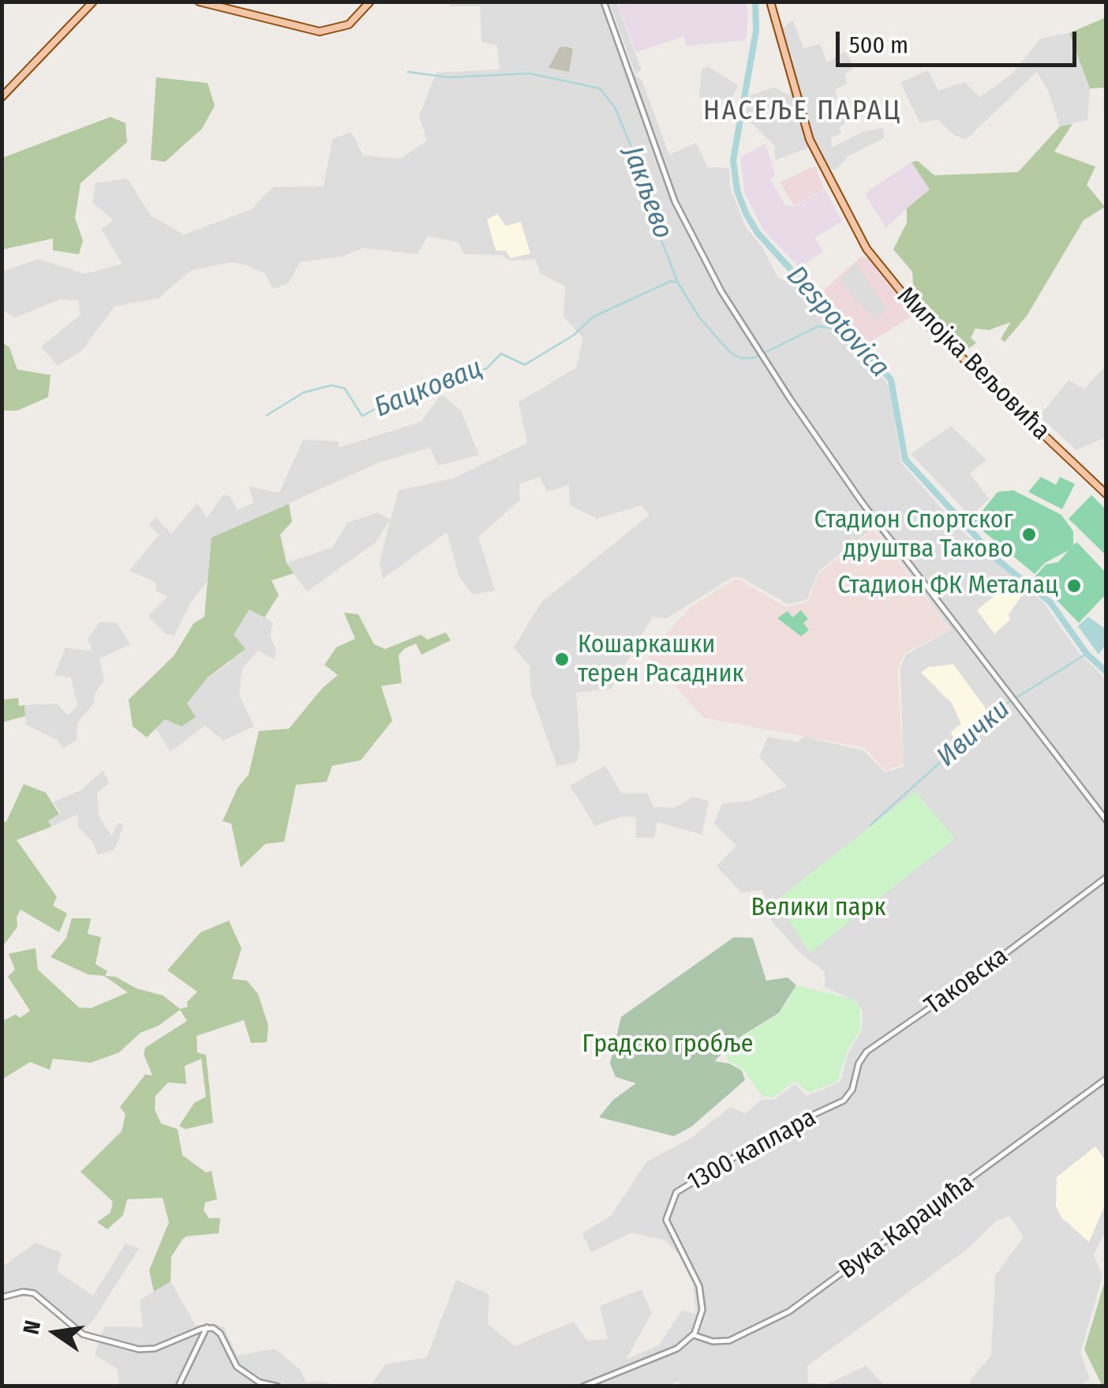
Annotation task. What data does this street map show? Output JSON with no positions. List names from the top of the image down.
{
  "streets": {
    "main road": ["Милојка Вељовића"],
    "street": ["Таковска", "1300 каплара", "Вука Караџића"]
  },
  "crossings": [
    ["Таковска", "1300 каплара"],
    ["1300 каплара", "Вука Караџића"]
  ],
  "districts": ["НАСЕЉЕ ПАРАЦ"],
  "water": [
    "Јакљево",
    "Despotovica",
    "Бацковац",
    "Ивички"
  ],
  "parks": ["Велики парк", "Градско гробље"],
  "places": ["Стадион Спортског друштва Таково", "Стадион ФК Металац", "Кошаркашки терен Расадник"],
  "scale_bar": "500 m",
  "north": "left"
}
